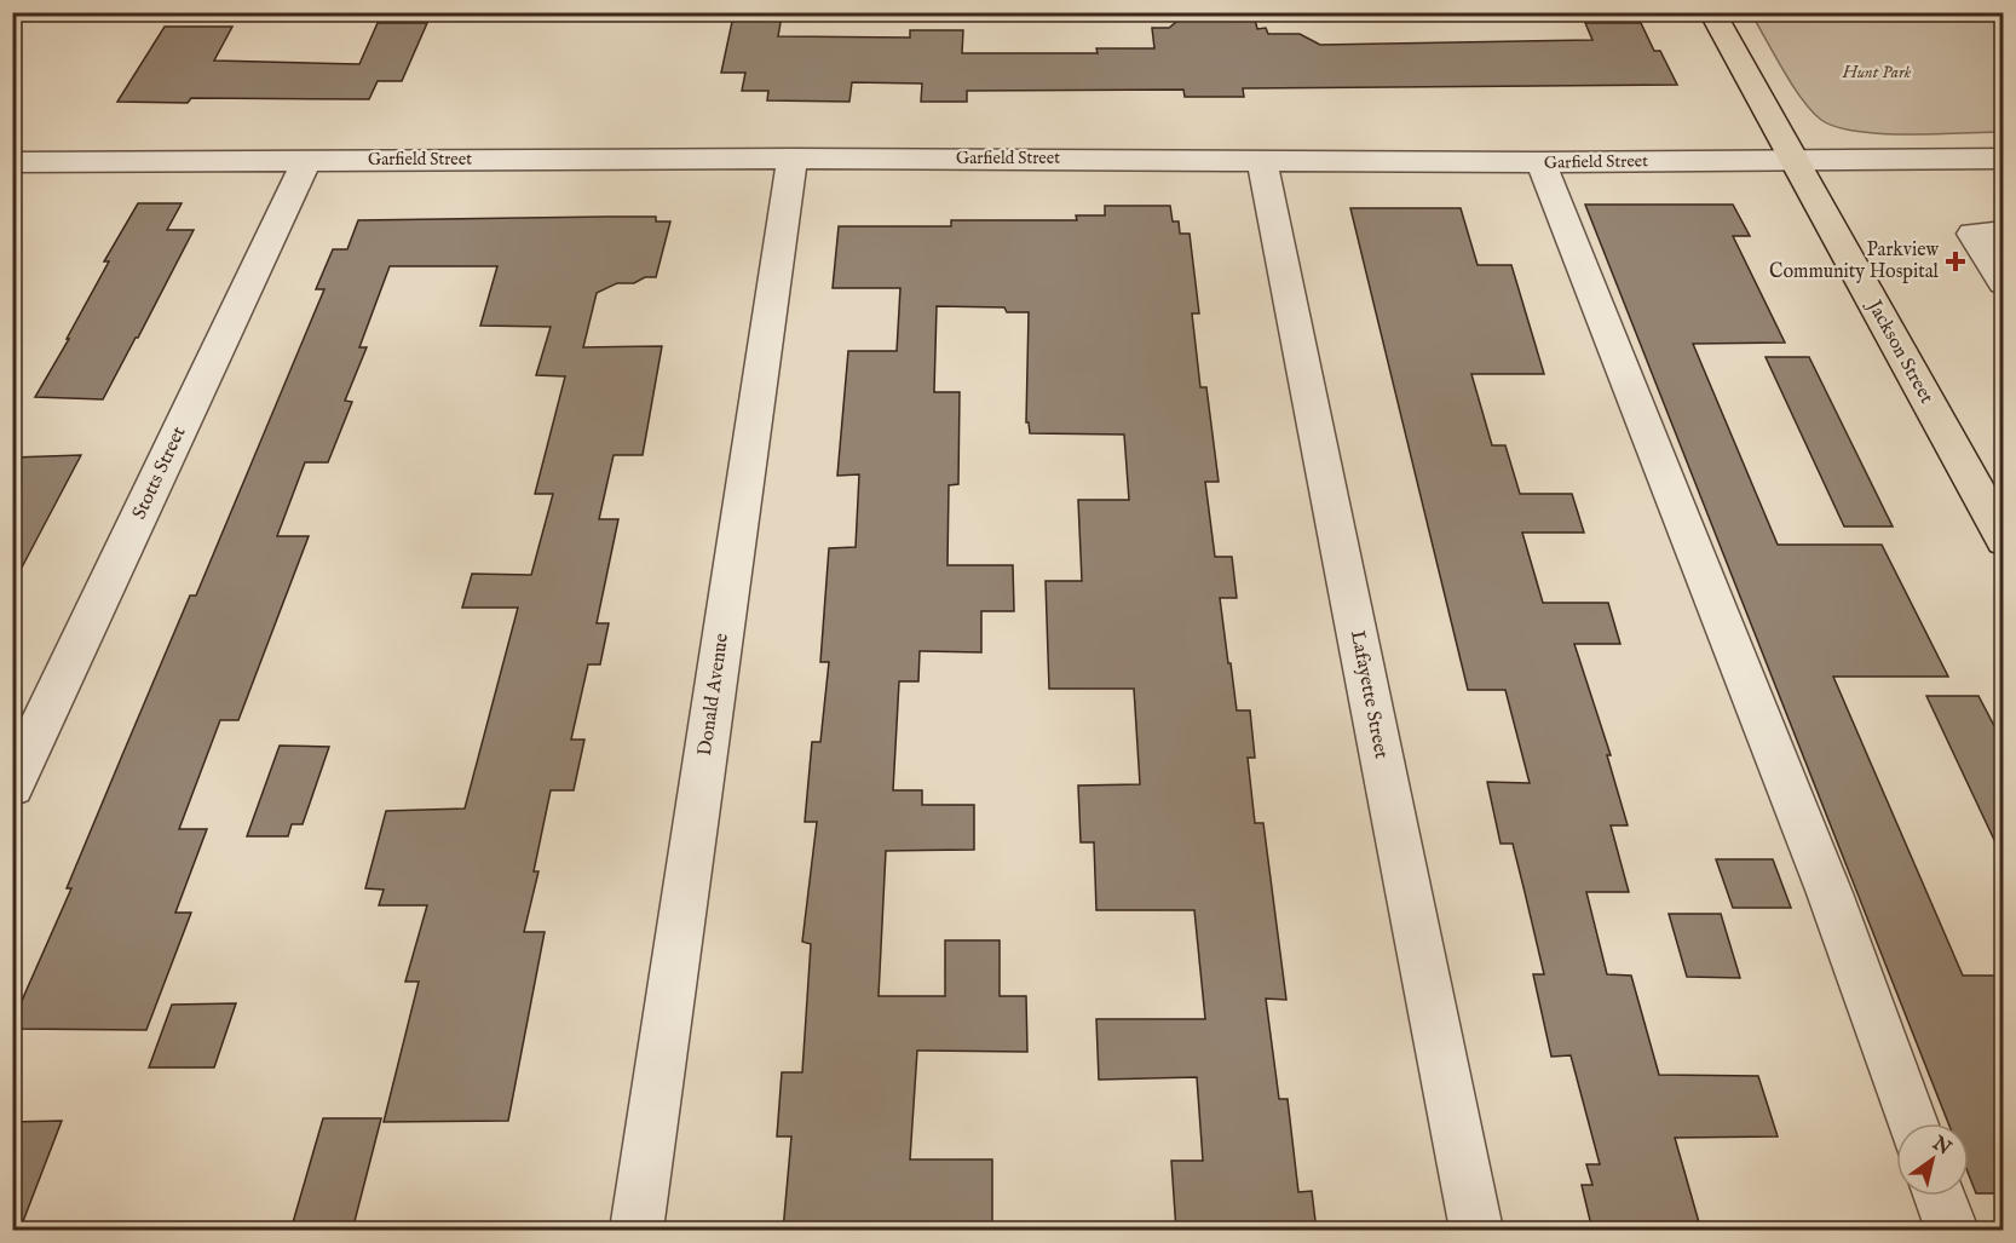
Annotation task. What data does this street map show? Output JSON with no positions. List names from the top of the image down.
{
  "streets": {
    "main road": ["Jackson Street"],
    "street": [
      "Garfield Street",
      "Stotts Street",
      "Donald Avenue",
      "Lafayette Street"
    ]
  },
  "crossings": [
    ["Garfield Street", "Jackson Street"],
    ["Garfield Street", "Stotts Street"],
    ["Garfield Street", "Donald Avenue"],
    ["Garfield Street", "Lafayette Street"]
  ],
  "parks": ["Hunt Park"],
  "places": {
    "health": ["Parkview Community Hospital"]
  },
  "north": "top right"
}
